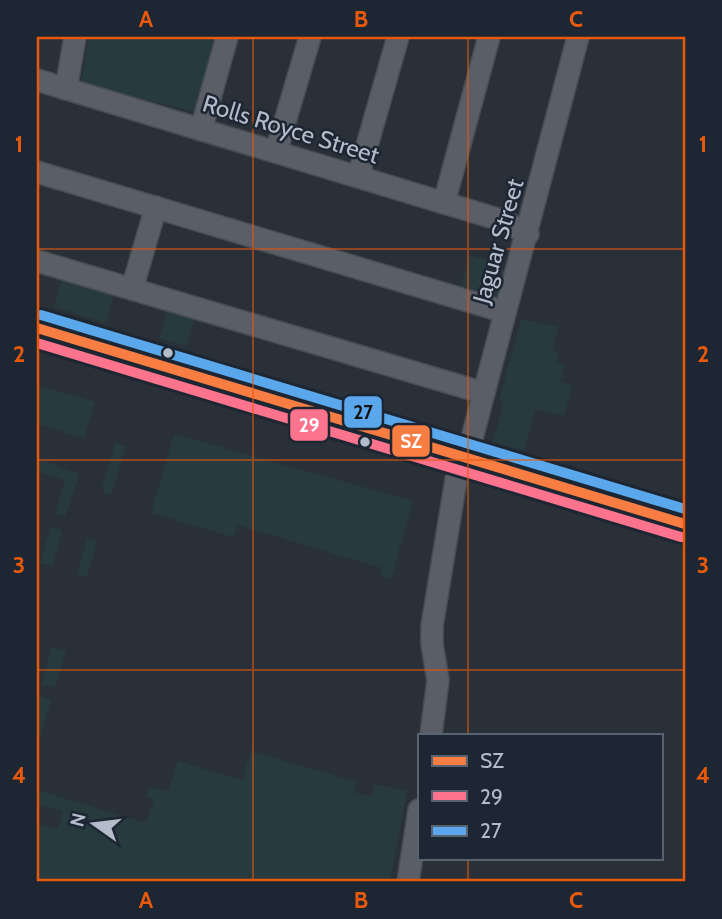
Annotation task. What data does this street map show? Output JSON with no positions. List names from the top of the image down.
{
  "streets": {
    "street": ["Rolls Royce Street", "Jaguar Street"]
  },
  "crossings": [
    ["Rolls Royce Street", "Jaguar Street"]
  ],
  "lines": ["transit line 27", "transit line SZ", "transit line 29"],
  "legend": ["SZ", "29", "27"],
  "north": "left",
  "grid": {
    "columns": ["A", "B", "C"],
    "rows": [
      "1",
      "2",
      "3",
      "4"
    ]
  }
}
